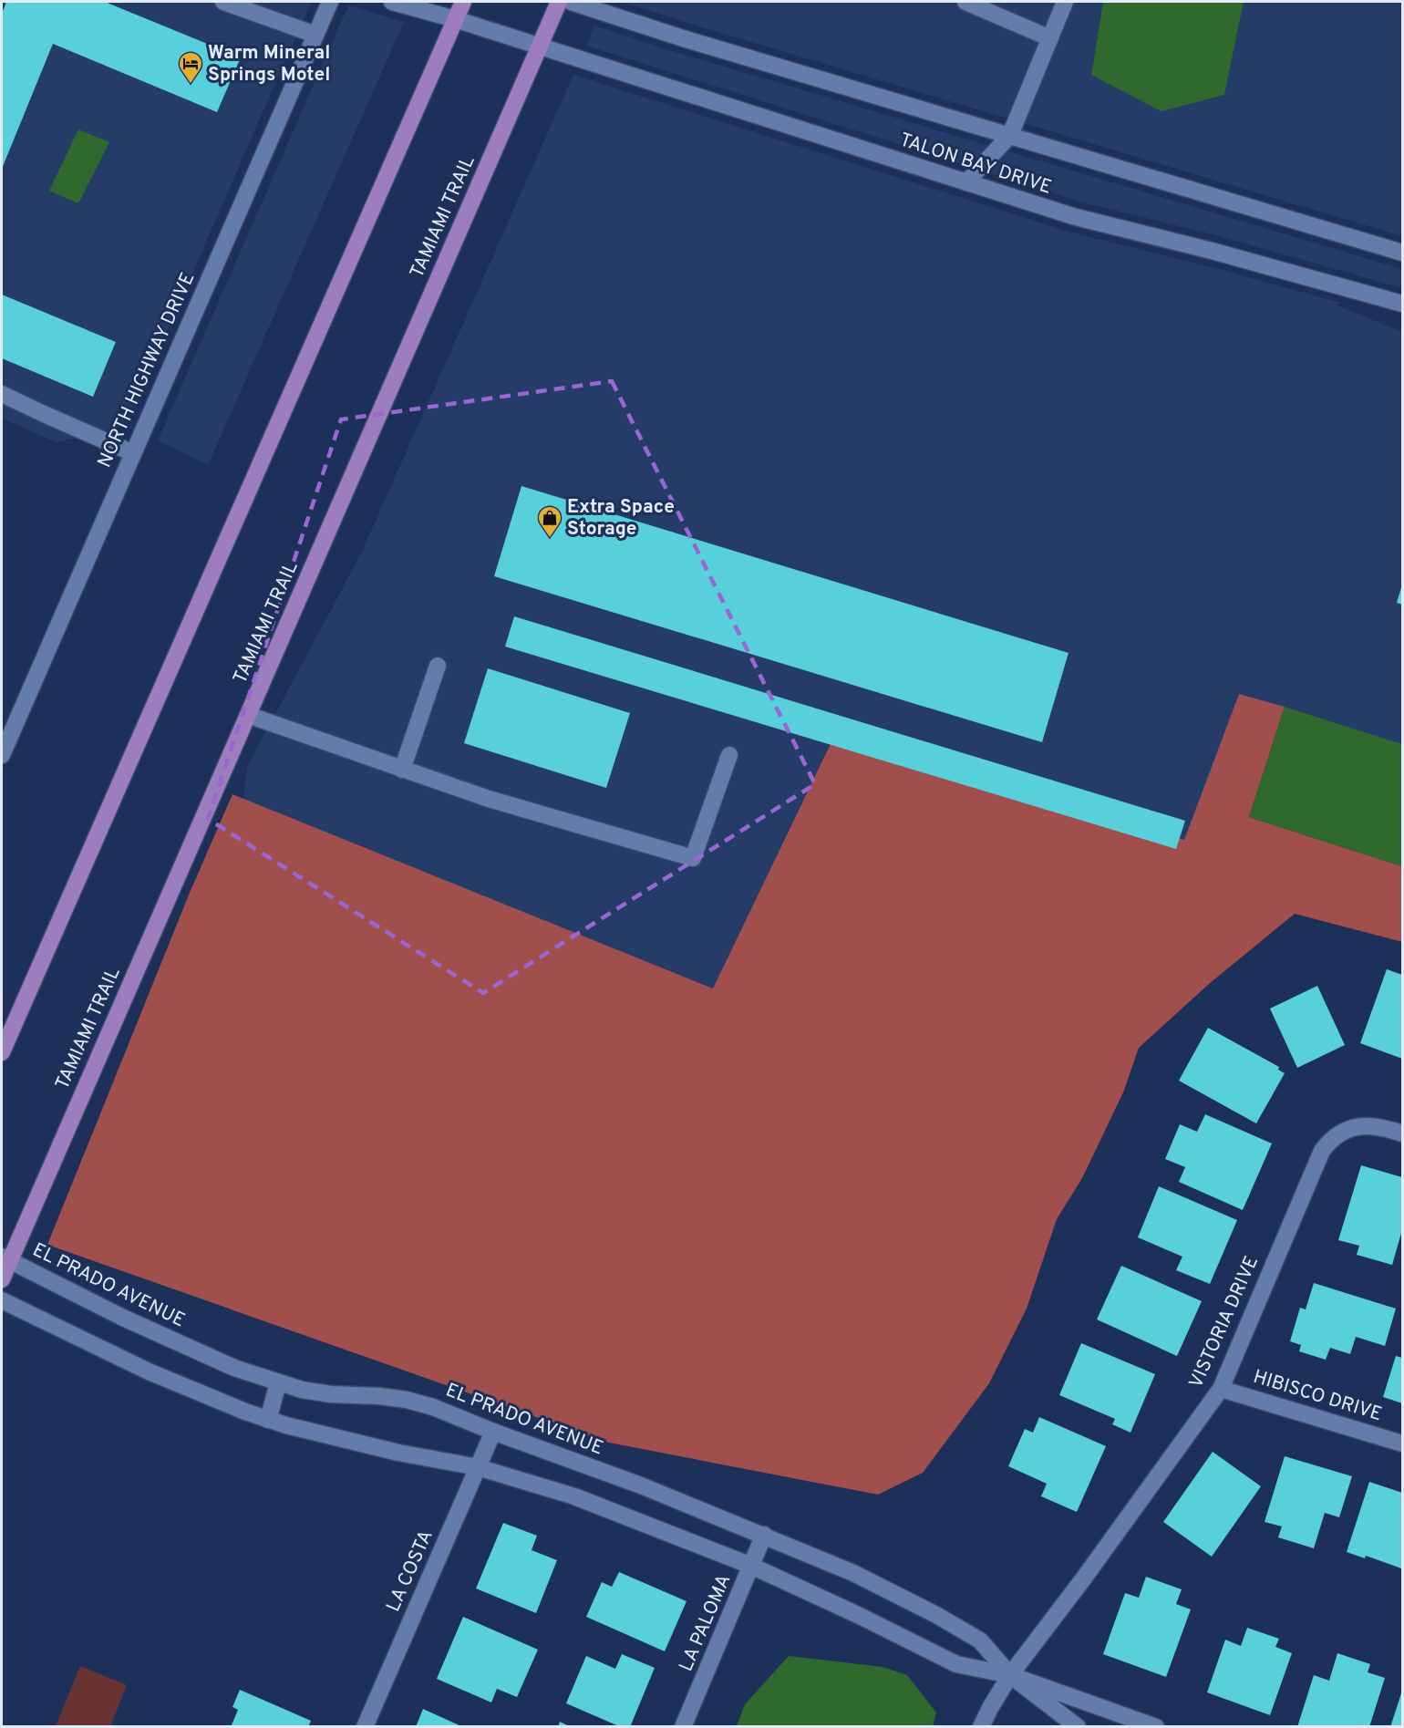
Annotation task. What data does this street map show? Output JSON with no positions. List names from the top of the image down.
{
  "streets": {
    "main road": ["TAMIAMI TRAIL"],
    "street": [
      "TALON BAY DRIVE",
      "NORTH HIGHWAY DRIVE",
      "EL PRADO AVENUE",
      "VISTORIA DRIVE",
      "HIBISCO DRIVE",
      "LA COSTA",
      "LA PALOMA"
    ]
  },
  "crossings": [
    ["TALON BAY DRIVE", "TAMIAMI TRAIL"],
    ["TAMIAMI TRAIL", "EL PRADO AVENUE"],
    ["EL PRADO AVENUE", "VISTORIA DRIVE"],
    ["EL PRADO AVENUE", "LA COSTA"],
    ["EL PRADO AVENUE", "LA PALOMA"],
    ["VISTORIA DRIVE", "HIBISCO DRIVE"]
  ],
  "places": {
    "hotel": ["Warm Mineral Springs Motel"],
    "shop": ["Extra Space Storage"]
  }
}
